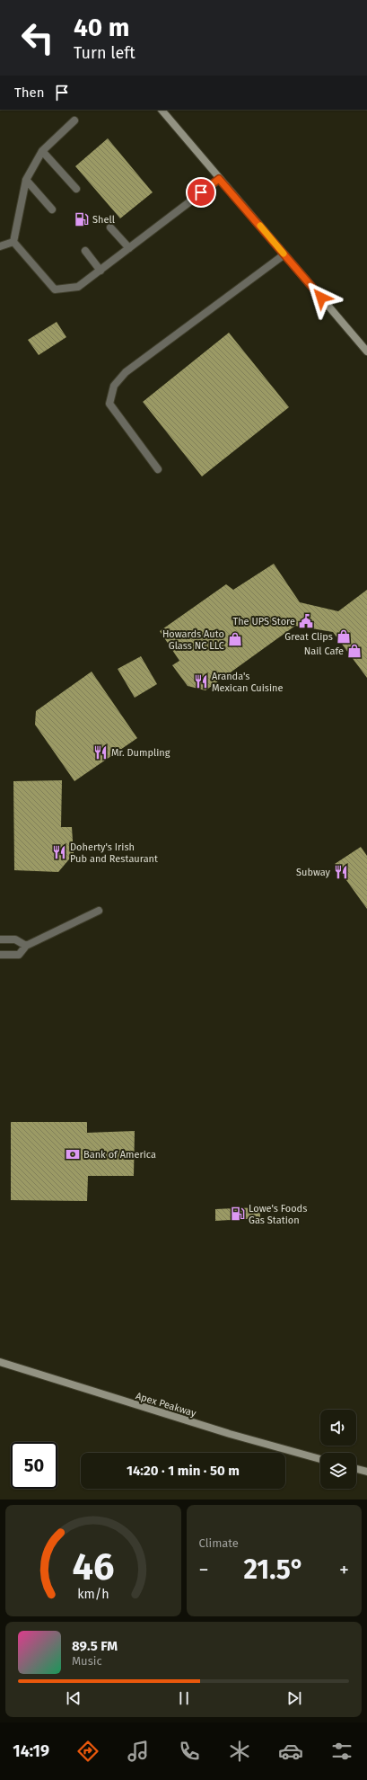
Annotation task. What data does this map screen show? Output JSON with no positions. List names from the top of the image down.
{
  "streets": {
    "main road": ["Apex Peakway"]
  },
  "places": {
    "fuel station": ["Shell", "Lowe's Foods Gas Station"],
    "public building": ["The UPS Store"],
    "shop": ["Great Clips", "Howards Auto Glass NC LLC", "Nail Cafe"],
    "restaurant": [
      "Aranda's Mexican Cuisine",
      "Mr. Dumpling",
      "Doherty's Irish Pub and Restaurant",
      "Subway"
    ],
    "bank": ["Bank of America"]
  },
  "page": {
    "turn": ["40 m", "Turn left"],
    "then": "Then",
    "limit": "50",
    "trip": "14:20 · 1 min · 50 m",
    "tile": "Climate",
    "heat": ["−", "21.5°", "+"],
    "song": ["89.5 FM", "Music"],
    "tabs": "14:19",
    "gauge": ["46", "km/h"]
  }
}
